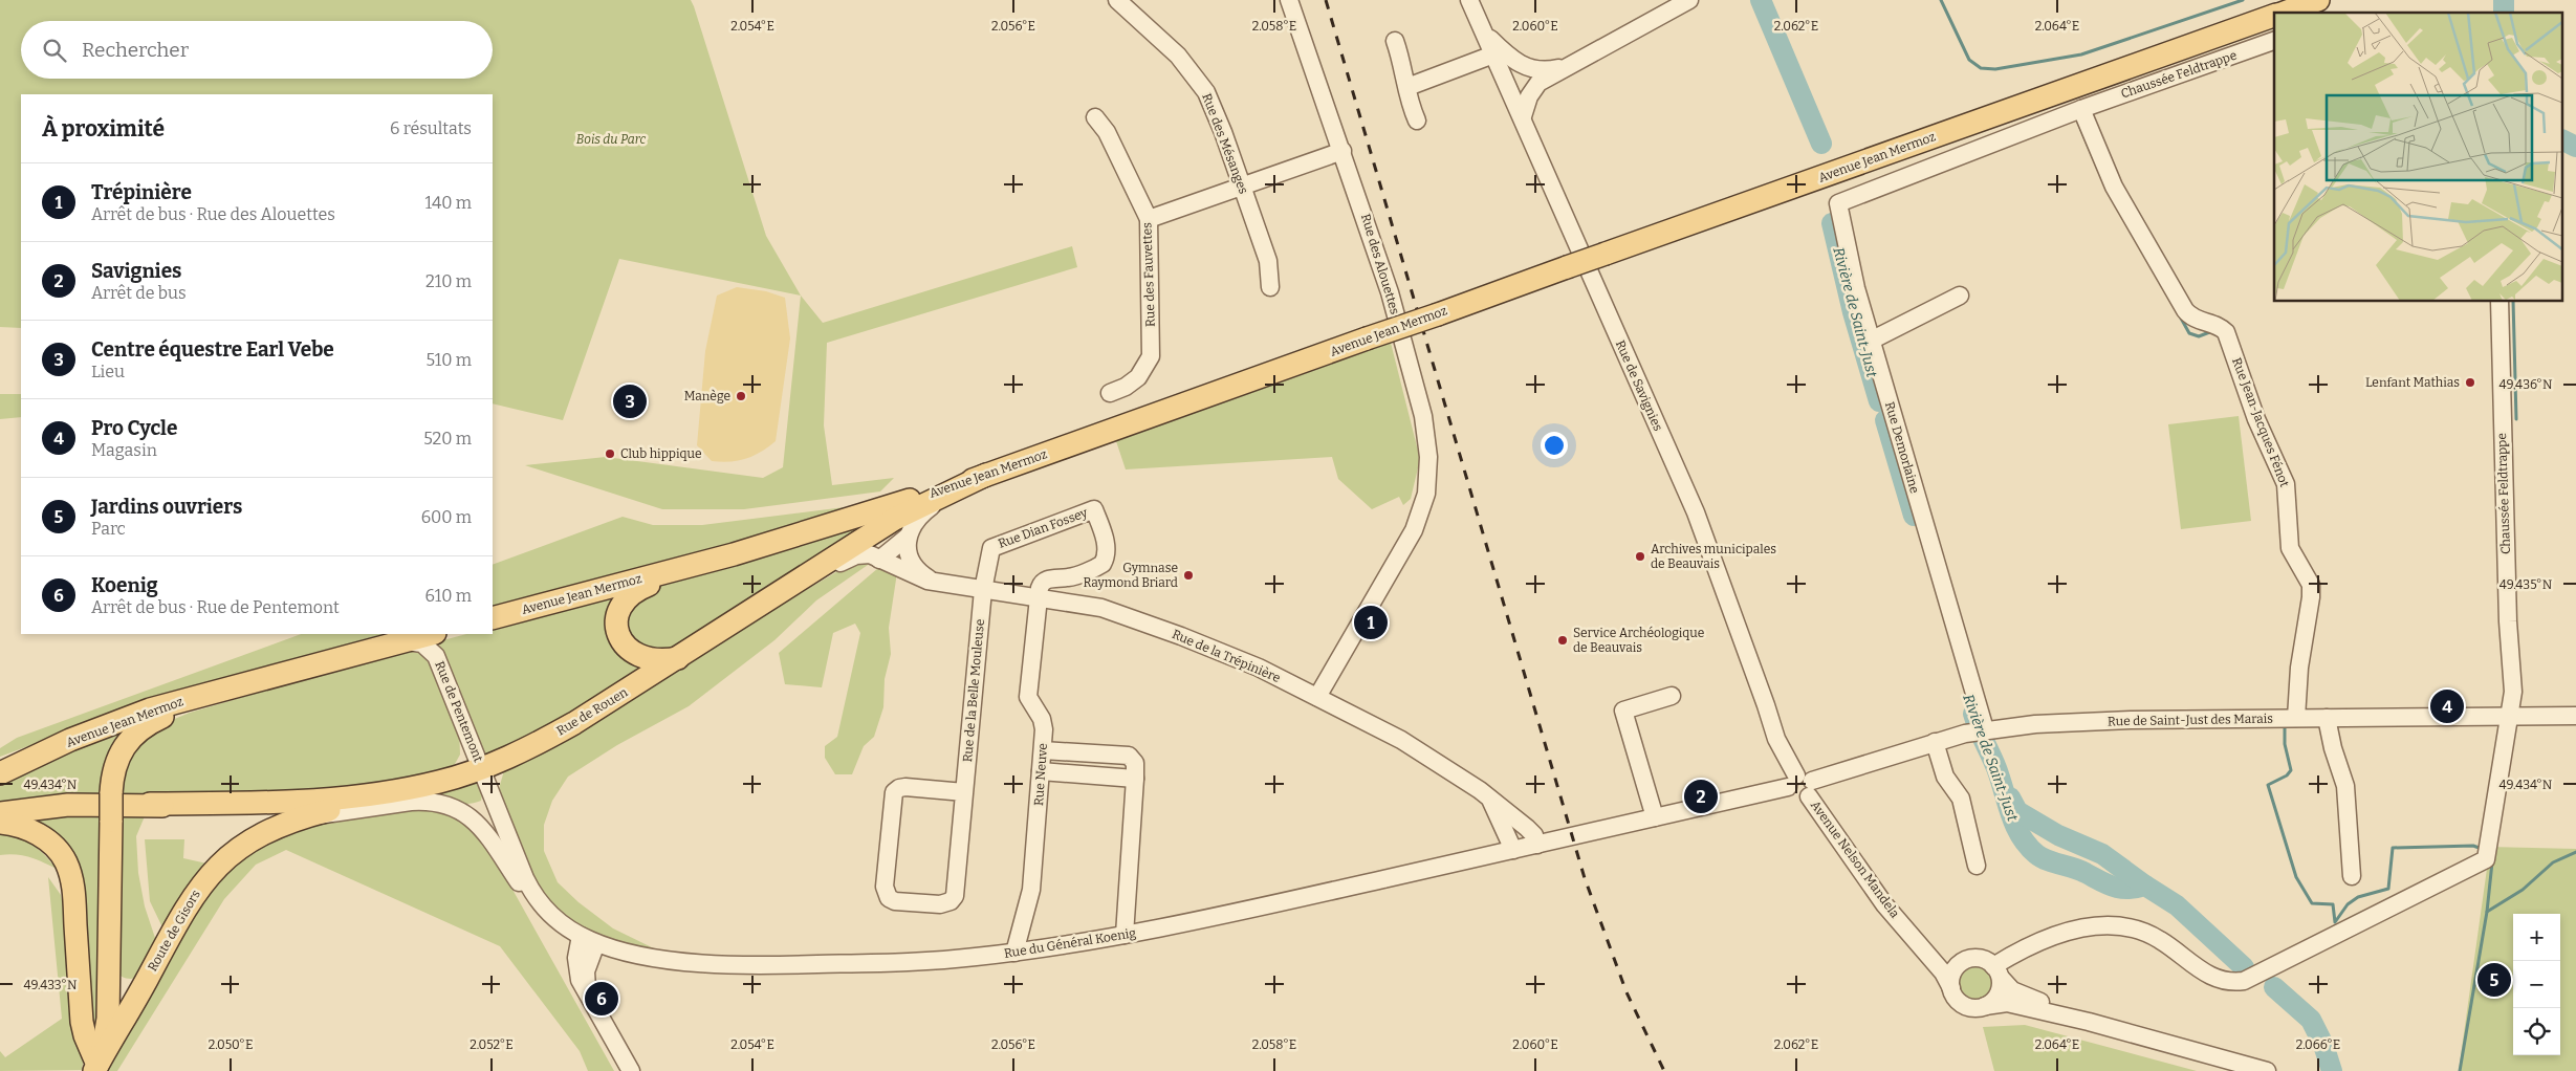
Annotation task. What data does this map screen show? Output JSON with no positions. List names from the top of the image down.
{
  "streets": {
    "main road": ["Avenue Jean Mermoz", "Rue de Rouen", "Route de Gisors"],
    "street": [
      "Chaussée Feldtrappe",
      "Rue des Mésanges",
      "Rue des Alouettes",
      "Rue des Fauvettes",
      "Rue de Savignies",
      "Rue Jean-Jacques Fénot",
      "Rue Demorlaine",
      "Rue Dian Fossey",
      "Rue de la Trépinière",
      "Rue de la Belle Mouleuse",
      "Rue de Pentemont",
      "Rue de Saint-Just des Marais",
      "Rue Neuve",
      "Avenue Nelson Mandela",
      "Rue du Général Koenig"
    ]
  },
  "crossings": [
    ["Chaussée Feldtrappe", "Rue Jean-Jacques Fénot"],
    ["Chaussée Feldtrappe", "Rue Demorlaine"],
    ["Chaussée Feldtrappe", "Rue de Saint-Just des Marais"],
    ["Chaussée Feldtrappe", "Avenue Nelson Mandela"],
    ["Avenue Jean Mermoz", "Rue de Pentemont"],
    ["Avenue Jean Mermoz", "Rue de Rouen"],
    ["Rue des Alouettes", "Rue de la Trépinière"],
    ["Rue de Savignies", "Rue de Saint-Just des Marais"],
    ["Rue de Savignies", "Avenue Nelson Mandela"],
    ["Rue Jean-Jacques Fénot", "Rue Demorlaine"],
    ["Rue Jean-Jacques Fénot", "Rue de Saint-Just des Marais"],
    ["Rue Demorlaine", "Rue de Saint-Just des Marais"],
    ["Rue Dian Fossey", "Rue de la Trépinière"],
    ["Rue Dian Fossey", "Rue de la Belle Mouleuse"],
    ["Rue Dian Fossey", "Rue Neuve"],
    ["Rue de la Trépinière", "Rue de la Belle Mouleuse"],
    ["Rue de la Trépinière", "Rue de Rouen"],
    ["Rue de la Trépinière", "Rue de Saint-Just des Marais"],
    ["Rue de la Trépinière", "Rue Neuve"],
    ["Rue de la Trépinière", "Rue du Général Koenig"],
    ["Rue de Pentemont", "Rue de Rouen"],
    ["Rue de Pentemont", "Rue du Général Koenig"],
    ["Rue de Rouen", "Route de Gisors"],
    ["Rue de Saint-Just des Marais", "Avenue Nelson Mandela"],
    ["Rue de Saint-Just des Marais", "Rue du Général Koenig"],
    ["Rue Neuve", "Rue du Général Koenig"]
  ],
  "water": ["Rivière de Saint-Just"],
  "parks": ["Bois du Parc"],
  "places": [
    "Lenfant Mathias",
    "Manège",
    "Club hippique",
    "Archives municipales de Beauvais",
    "Gymnase Raymond Briard",
    "Service Archéologique de Beauvais"
  ],
  "page": {
    "search": "Rechercher",
    "heading": ["À proximité", "6 résultats"],
    "list": [
      {
        "mark": "1",
        "name": "Trépinière",
        "note": "Arrêt de bus · Rue des Alouettes",
        "value": "140 m"
      },
      {
        "mark": "2",
        "name": "Savignies",
        "note": "Arrêt de bus",
        "value": "210 m"
      },
      {
        "mark": "3",
        "name": "Centre équestre Earl Vebe",
        "note": "Lieu",
        "value": "510 m"
      },
      {
        "mark": "4",
        "name": "Pro Cycle",
        "note": "Magasin",
        "value": "520 m"
      },
      {
        "mark": "5",
        "name": "Jardins ouvriers",
        "note": "Parc",
        "value": "600 m"
      },
      {
        "mark": "6",
        "name": "Koenig",
        "note": "Arrêt de bus · Rue de Pentemont",
        "value": "610 m"
      }
    ],
    "pins": [
      "3",
      "1",
      "4",
      "2",
      "5",
      "6"
    ],
    "map_buttons": ["+", "−"]
  },
  "coordinates": [
    "2.054°E",
    "2.056°E",
    "2.058°E",
    "2.060°E",
    "2.062°E",
    "2.064°E",
    "49.436°N",
    "49.435°N",
    "49.434°N",
    "49.433°N",
    "2.050°E",
    "2.052°E",
    "2.066°E"
  ]
}
